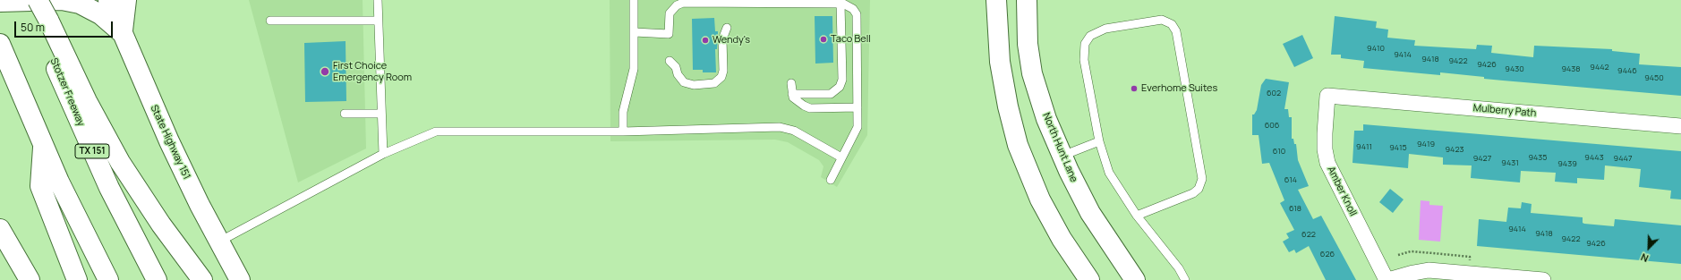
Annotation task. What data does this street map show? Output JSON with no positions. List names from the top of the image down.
{
  "streets": {
    "main road": [
      "Stotzer Freeway",
      "State Highway 151",
      "North Hunt Lane",
      "TX 151"
    ],
    "street": ["Mulberry Path", "Amber Knoll"]
  },
  "crossings": [
    ["Mulberry Path", "Amber Knoll"]
  ],
  "places": [
    "Taco Bell",
    "Wendy's",
    "First Choice Emergency Room",
    "Everhome Suites"
  ],
  "house_numbers": [
    "9410",
    "9414",
    "9418",
    "9422",
    "9426",
    "9442",
    "9430",
    "9438",
    "9446",
    "9450",
    "602",
    "606",
    "9419",
    "9411",
    "9415",
    "9423",
    "610",
    "9435",
    "9443",
    "9427",
    "9447",
    "9431",
    "9439",
    "614",
    "618",
    "9414",
    "9418",
    "622",
    "9422",
    "9426",
    "626"
  ],
  "scale_bar": "50 m",
  "north": "bottom left"
}
